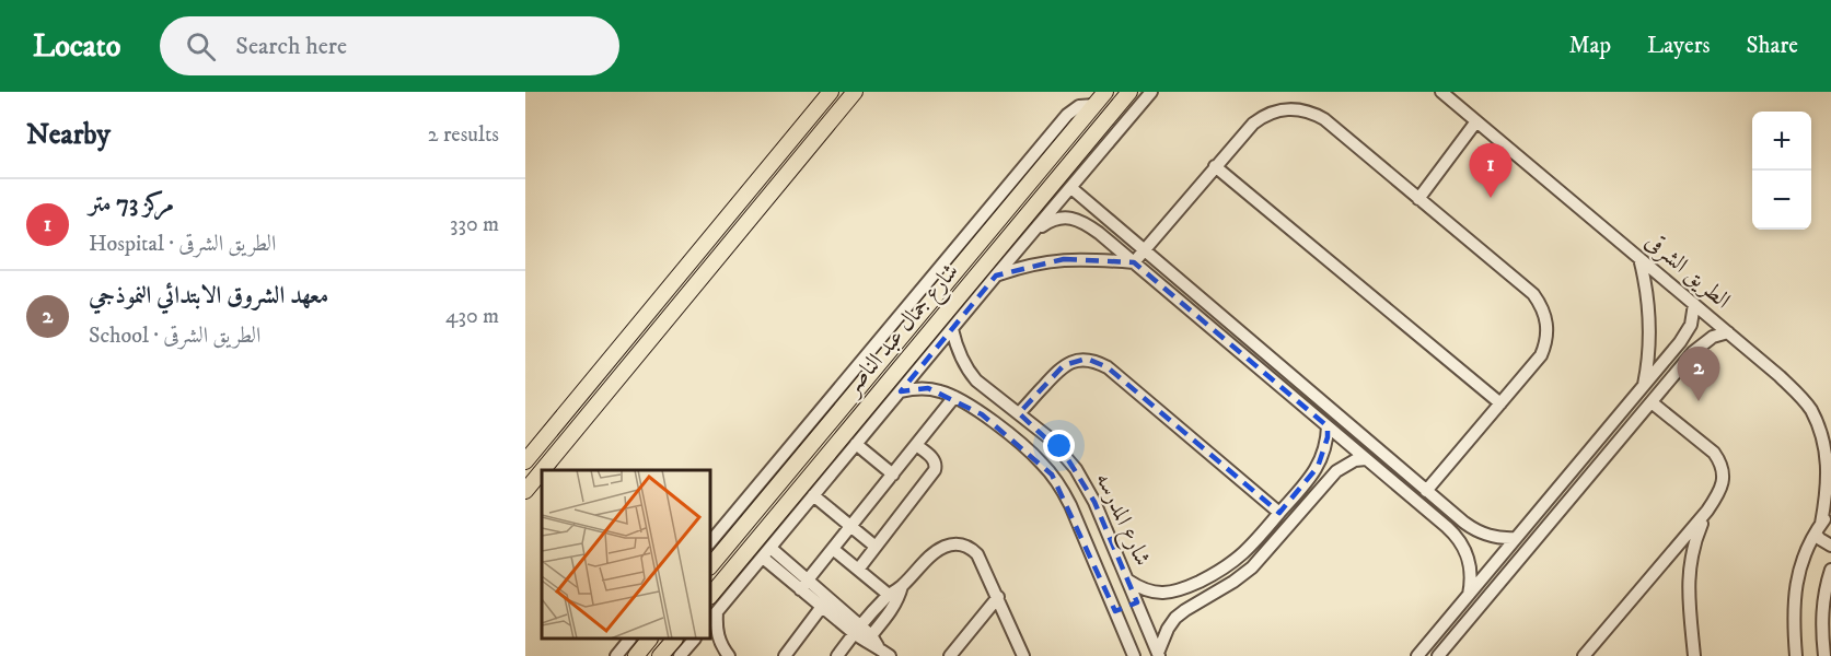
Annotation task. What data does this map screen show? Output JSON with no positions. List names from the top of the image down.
{
  "streets": {
    "main road": ["شارع جمال عبد الناصر"],
    "street": ["الطريق الشرقى", "شارع المدرسه"]
  },
  "page": {
    "header": "Locato",
    "search": "Search here",
    "nav": ["Map", "Layers", "Share"],
    "heading": ["Nearby", "2 results"],
    "map_buttons": ["+", "−"],
    "pins": ["1", "2"],
    "list": [
      {
        "mark": "1",
        "name": "مركز 73 متر",
        "note": "Hospital · الطريق الشرقى",
        "value": "330 m"
      },
      {
        "mark": "2",
        "name": "معهد الشروق الابتدائي النموذجي",
        "note": "School · الطريق الشرقى",
        "value": "430 m"
      }
    ]
  }
}
